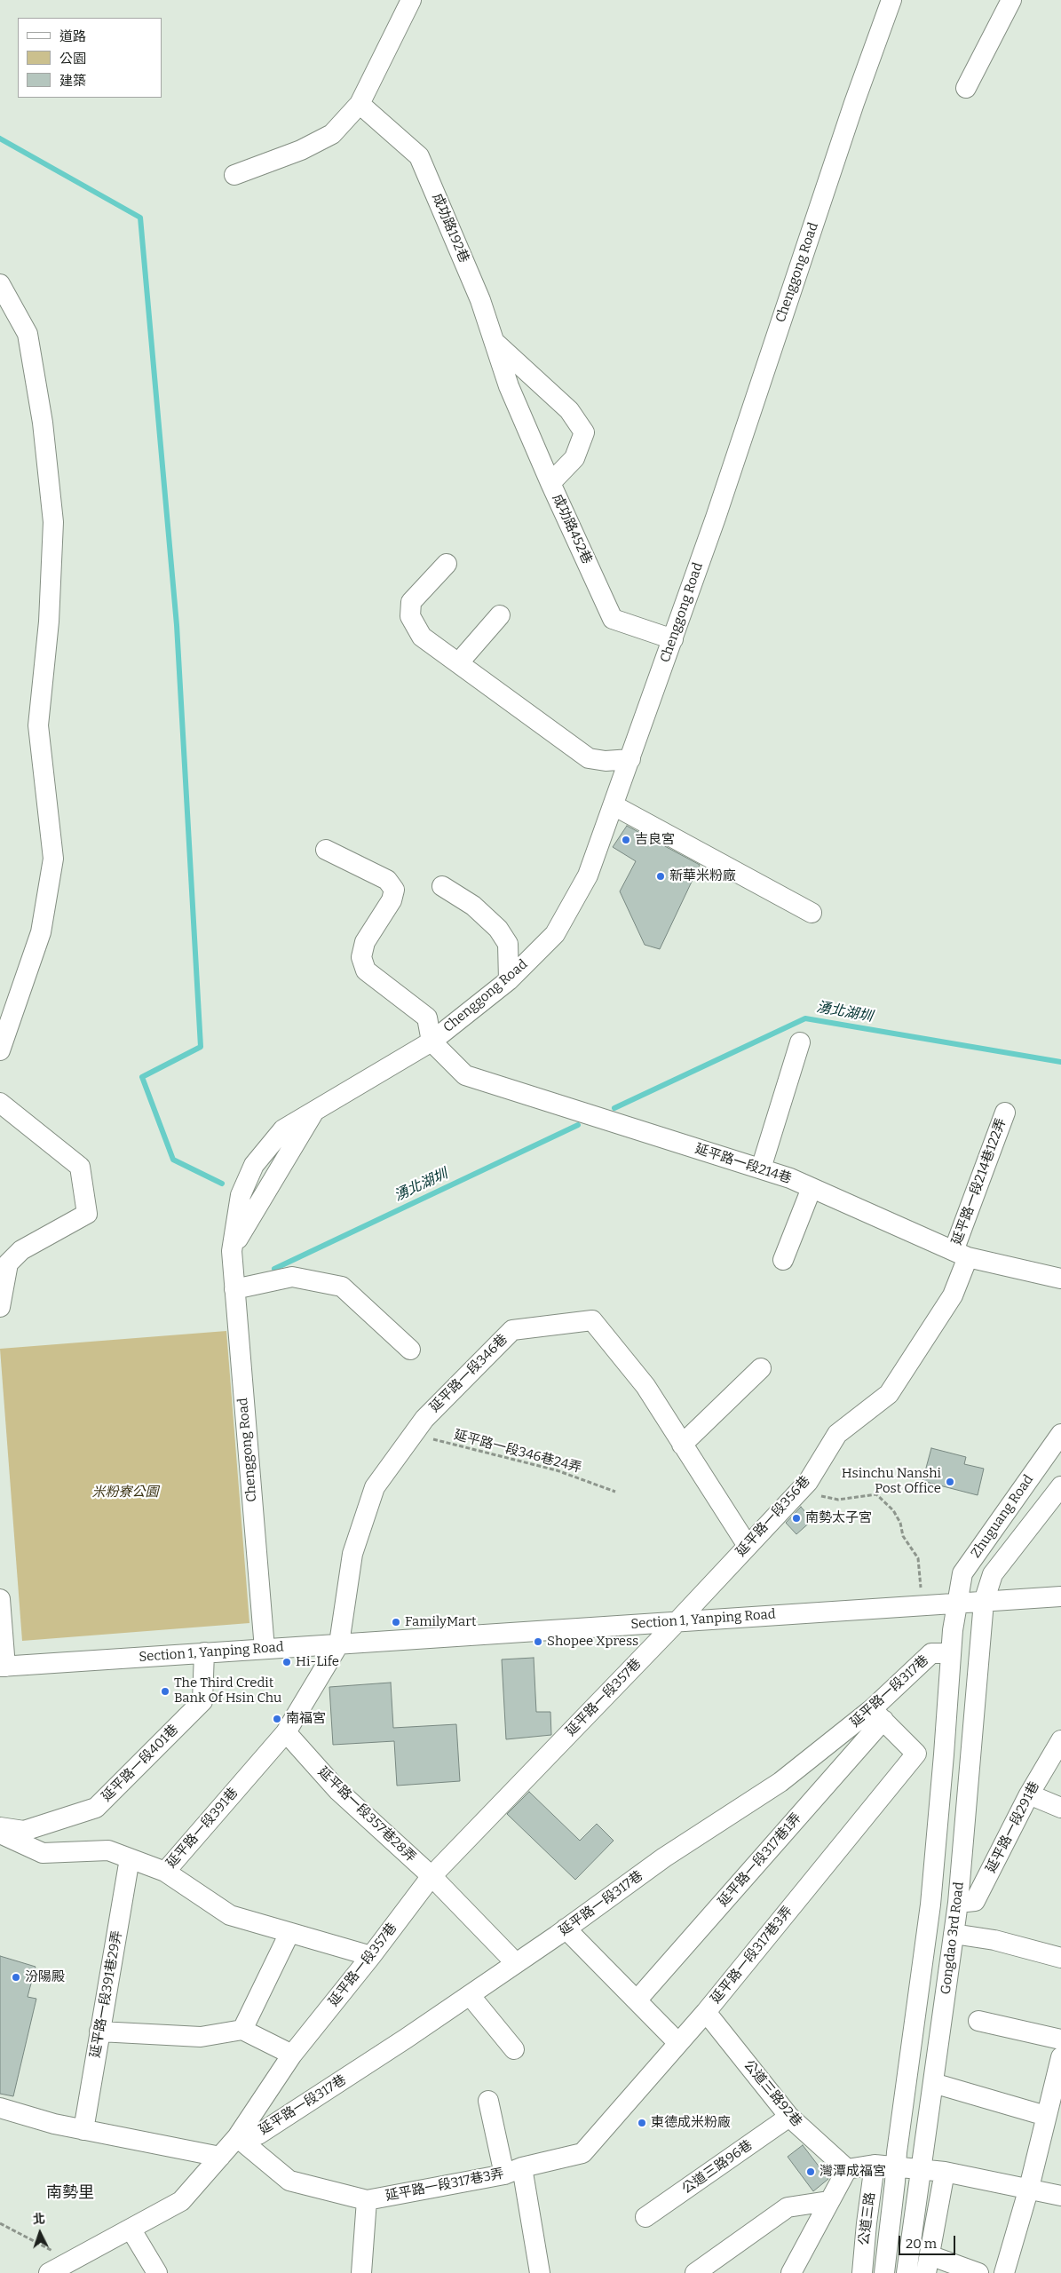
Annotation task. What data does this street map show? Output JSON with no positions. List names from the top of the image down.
{
  "streets": {
    "street": [
      "成功路192巷",
      "Chenggong Road",
      "成功路452巷",
      "延平路一段214巷",
      "延平路一段214巷122弄",
      "延平路一段346巷",
      "延平路一段356巷",
      "Zhuguang Road",
      "Section 1, Yanping Road",
      "延平路一段317巷",
      "延平路一段357巷",
      "延平路一段401巷",
      "延平路一段357巷28弄",
      "延平路一段291巷",
      "延平路一段391巷",
      "延平路一段317巷1弄",
      "Gongdao 3rd Road",
      "延平路一段317巷3弄",
      "延平路一段391巷29弄",
      "公道三路92巷",
      "公道三路96巷",
      "公道三路"
    ],
    "path": ["延平路一段346巷24弄"]
  },
  "crossings": [
    ["成功路192巷", "成功路452巷"],
    ["Chenggong Road", "成功路452巷"],
    ["Chenggong Road", "延平路一段214巷"],
    ["Chenggong Road", "Section 1, Yanping Road"],
    ["延平路一段214巷", "延平路一段214巷122弄"],
    ["延平路一段214巷", "延平路一段356巷"],
    ["延平路一段214巷122弄", "延平路一段356巷"],
    ["延平路一段346巷", "延平路一段346巷24弄"],
    ["延平路一段346巷", "延平路一段356巷"],
    ["延平路一段346巷", "Section 1, Yanping Road"],
    ["延平路一段346巷", "延平路一段391巷"],
    ["延平路一段356巷", "Section 1, Yanping Road"],
    ["延平路一段356巷", "延平路一段357巷"],
    ["Zhuguang Road", "Section 1, Yanping Road"],
    ["Zhuguang Road", "Gongdao 3rd Road"],
    ["Section 1, Yanping Road", "延平路一段357巷"],
    ["Section 1, Yanping Road", "延平路一段401巷"],
    ["Section 1, Yanping Road", "延平路一段391巷"],
    ["Section 1, Yanping Road", "Gongdao 3rd Road"],
    ["延平路一段317巷", "延平路一段357巷"],
    ["延平路一段317巷", "延平路一段357巷28弄"],
    ["延平路一段317巷", "延平路一段317巷1弄"],
    ["延平路一段317巷", "Gongdao 3rd Road"],
    ["延平路一段357巷", "延平路一段357巷28弄"],
    ["延平路一段357巷28弄", "延平路一段391巷"],
    ["延平路一段291巷", "Gongdao 3rd Road"],
    ["延平路一段391巷", "延平路一段391巷29弄"],
    ["延平路一段317巷3弄", "公道三路92巷"],
    ["公道三路92巷", "公道三路96巷"]
  ],
  "districts": ["南勢里"],
  "water": ["湧北湖圳"],
  "parks": ["米粉寮公園"],
  "places": [
    "吉良宮",
    "新華米粉廠",
    "Hsinchu Nanshi Post Office",
    "南勢太子宮",
    "FamilyMart",
    "Shopee Xpress",
    "Hi-Life",
    "The Third Credit Bank Of Hsin Chu",
    "南福宮",
    "汾陽殿",
    "東德成米粉廠",
    "灣潭成福宮"
  ],
  "legend": ["道路", "公園", "建築"],
  "scale_bar": "20 m",
  "north": "top"
}
